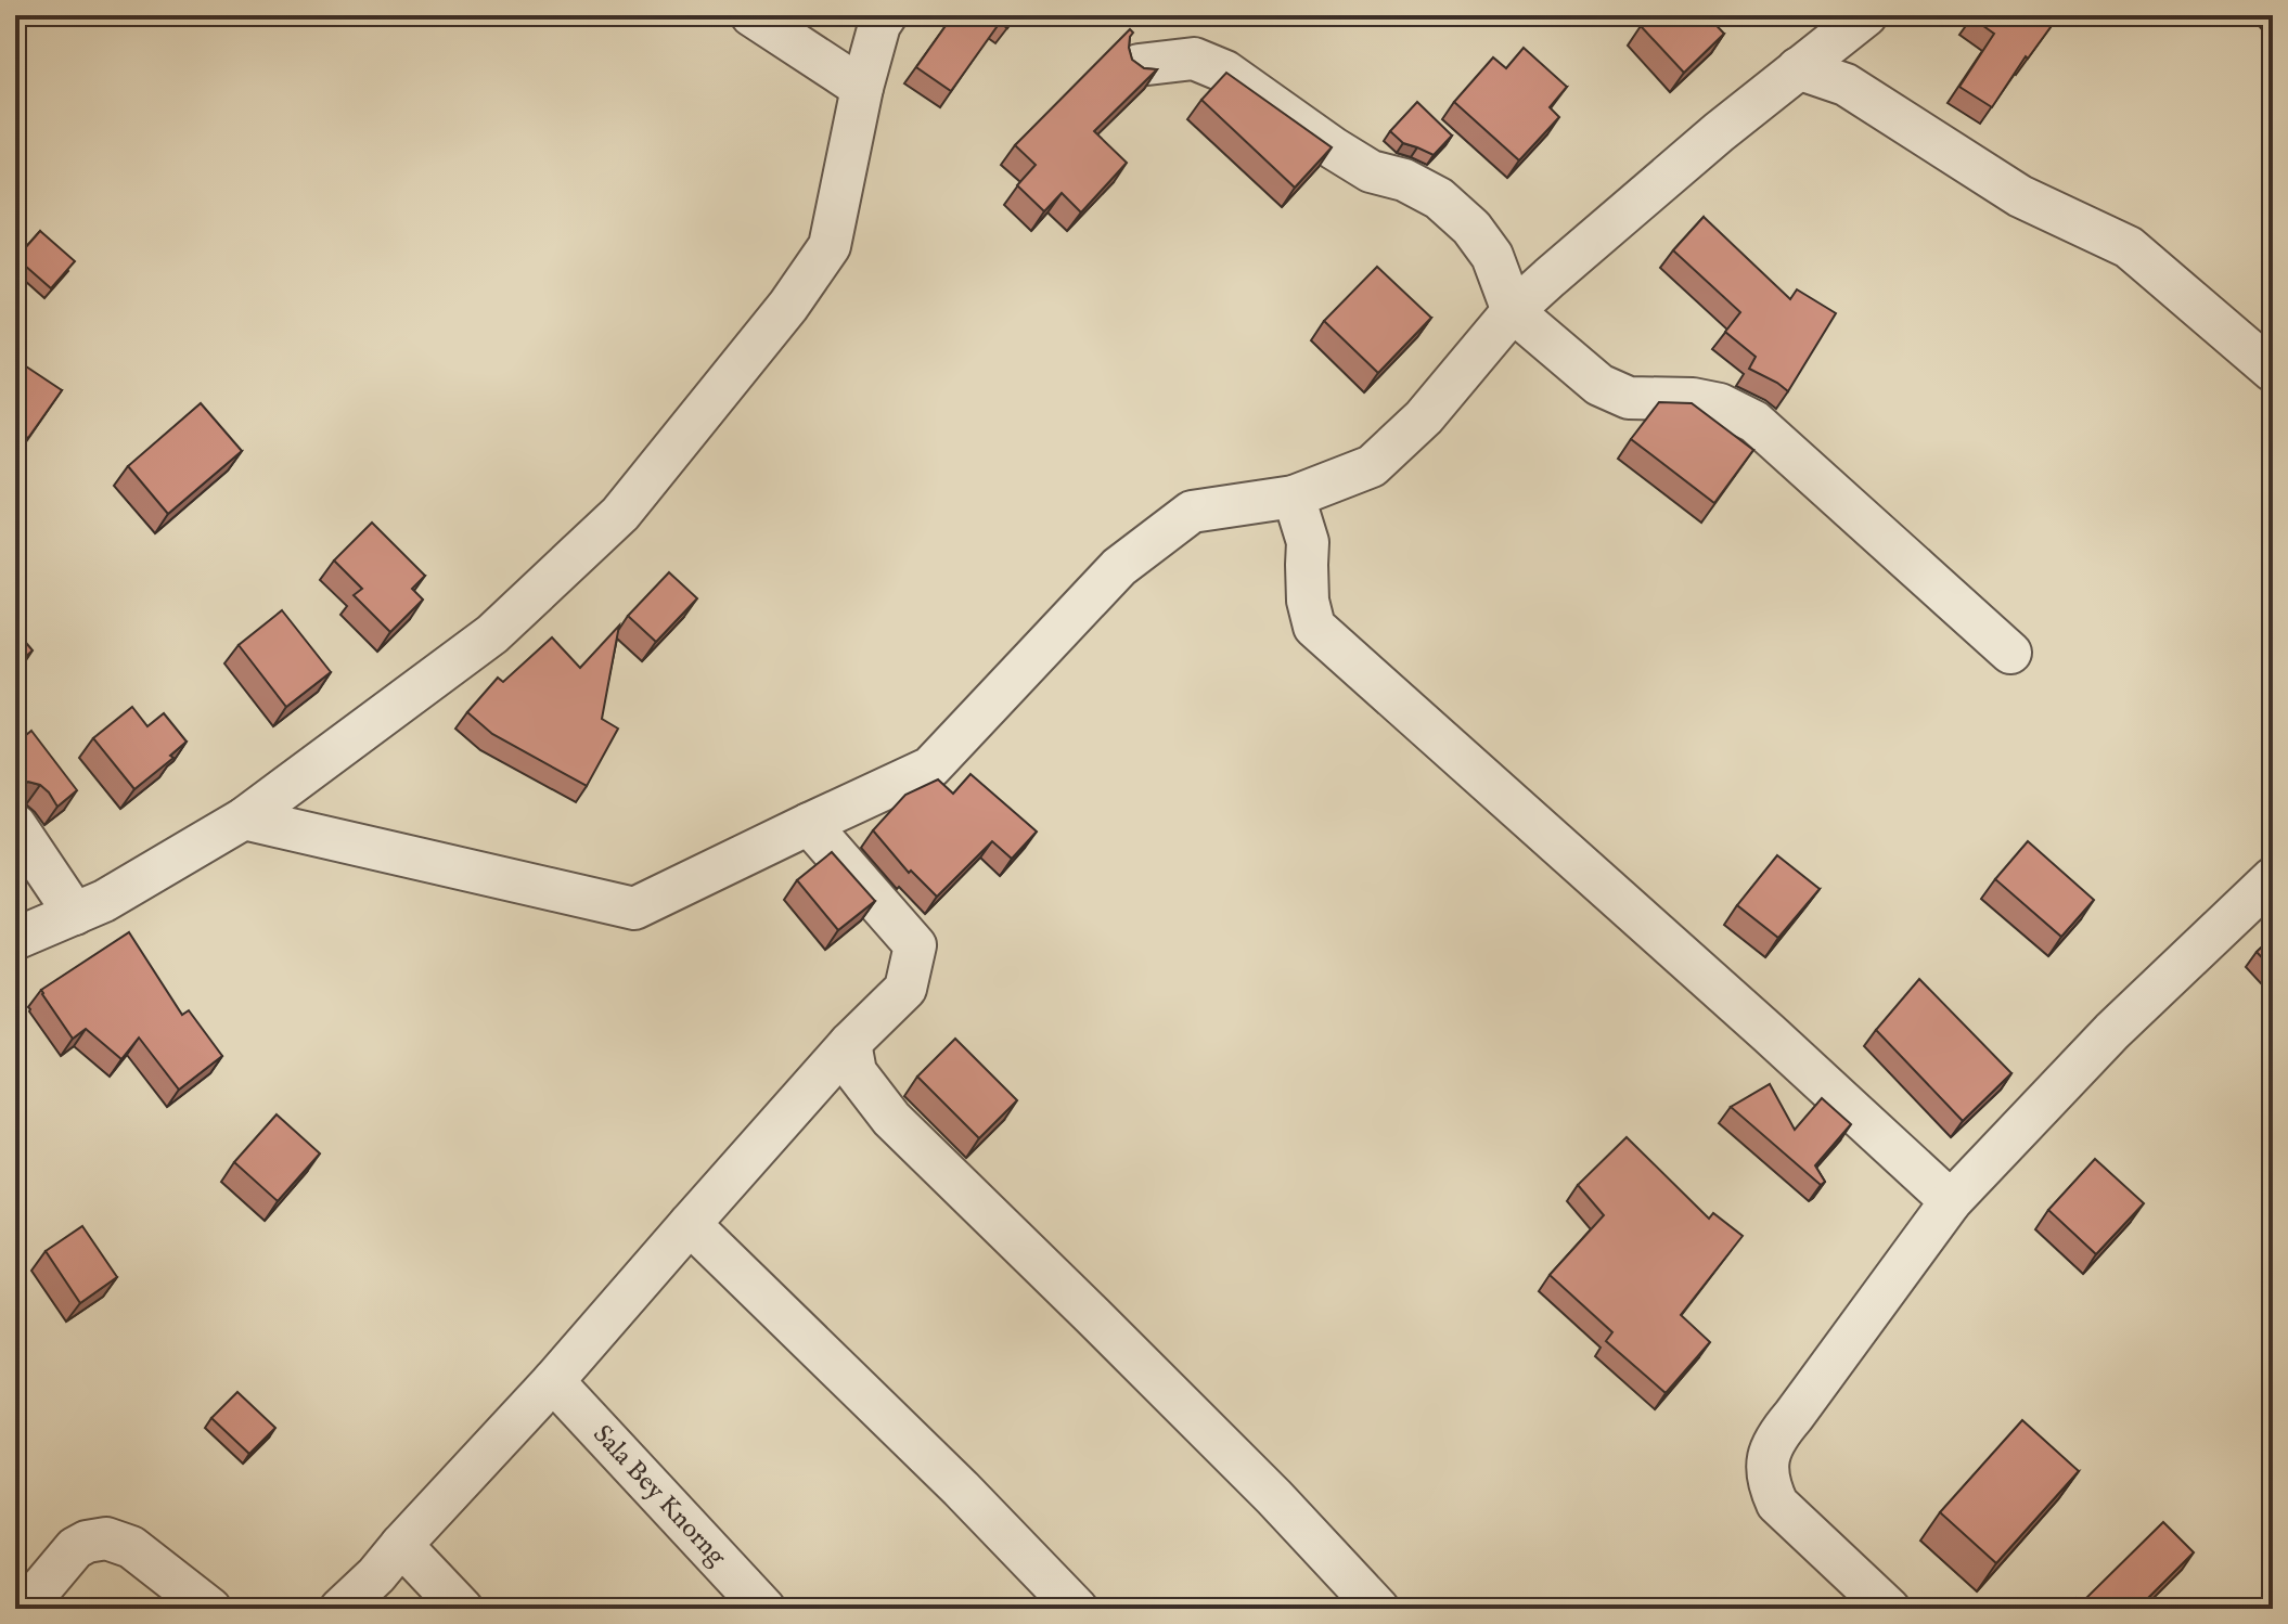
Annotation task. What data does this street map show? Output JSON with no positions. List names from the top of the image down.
{
  "streets": {
    "street": ["Sala Bey Knorng"]
  }
}
